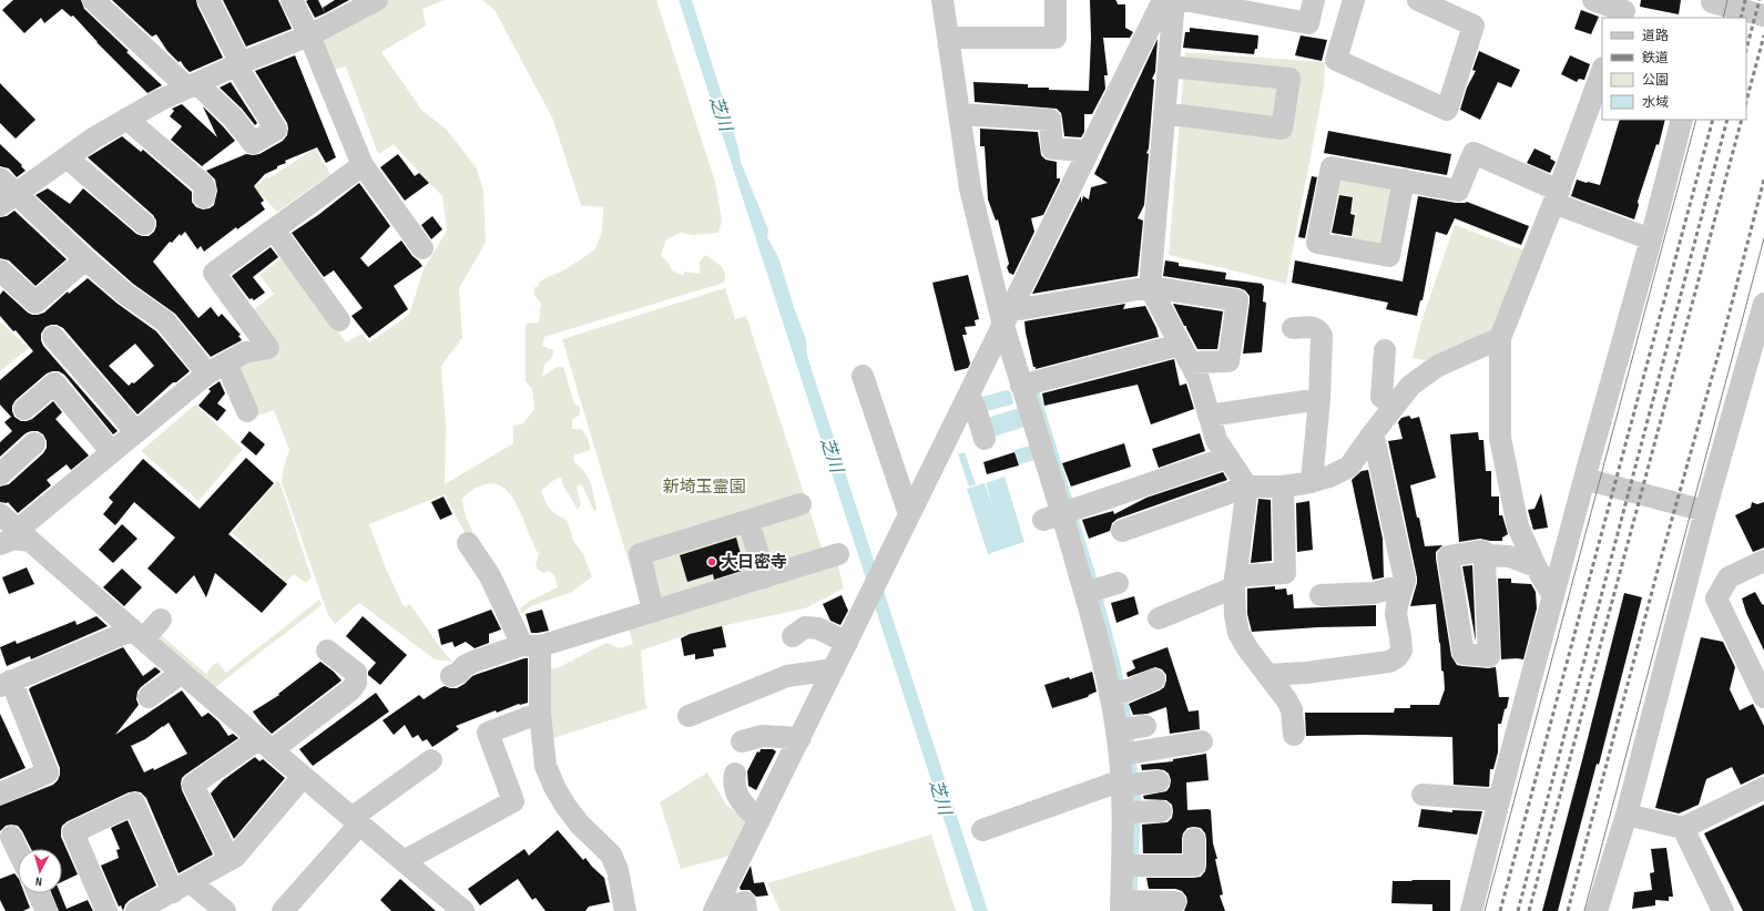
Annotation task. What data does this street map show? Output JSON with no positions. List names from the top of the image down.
{
  "water": ["芝川"],
  "parks": ["新埼玉霊園"],
  "places": ["大日密寺"],
  "legend": [
    "道路",
    "鉄道",
    "公園",
    "水域"
  ],
  "north": "bottom"
}
